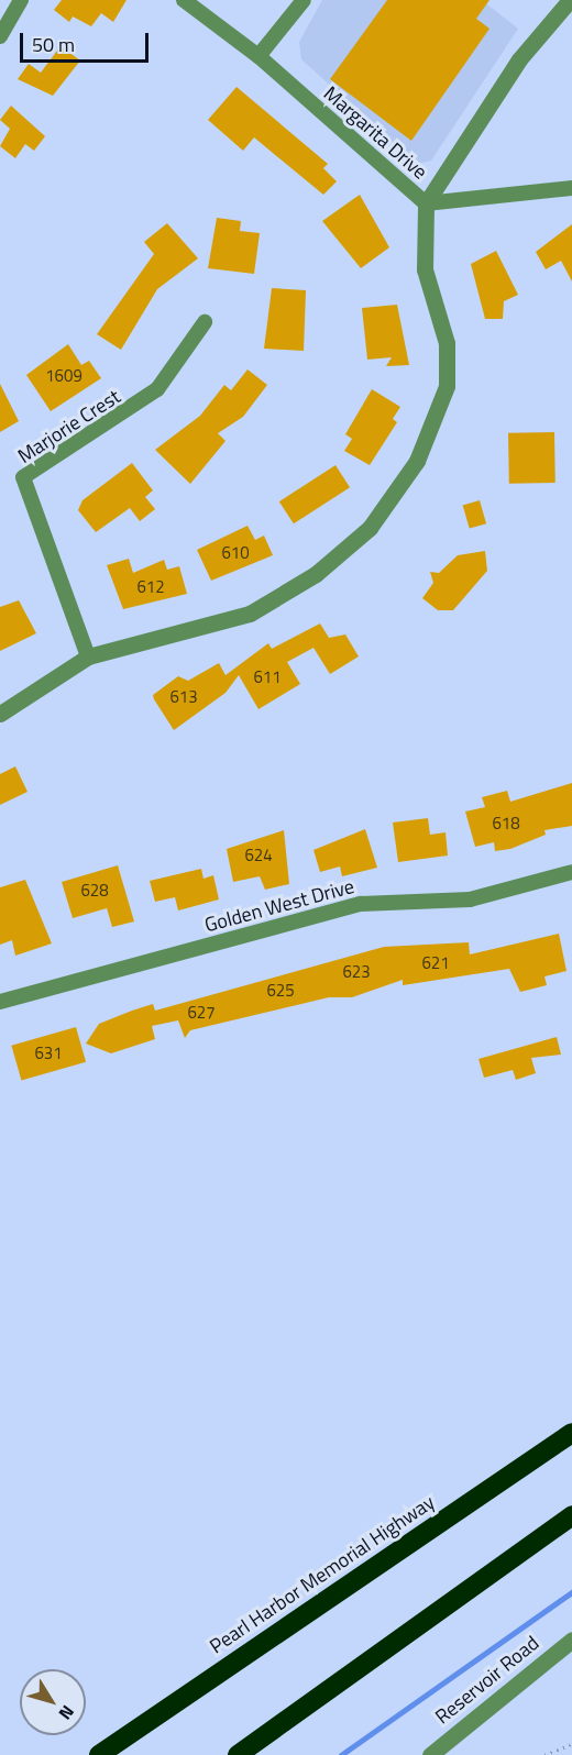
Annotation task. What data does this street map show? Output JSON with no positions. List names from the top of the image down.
{
  "streets": {
    "highway": ["Pearl Harbor Memorial Highway"],
    "street": [
      "Margarita Drive",
      "Marjorie Crest",
      "Golden West Drive",
      "Reservoir Road"
    ]
  },
  "house_numbers": [
    "1609",
    "610",
    "612",
    "611",
    "613",
    "618",
    "624",
    "628",
    "621",
    "623",
    "625",
    "627",
    "631"
  ],
  "scale_bar": "50 m",
  "north": "bottom right"
}
